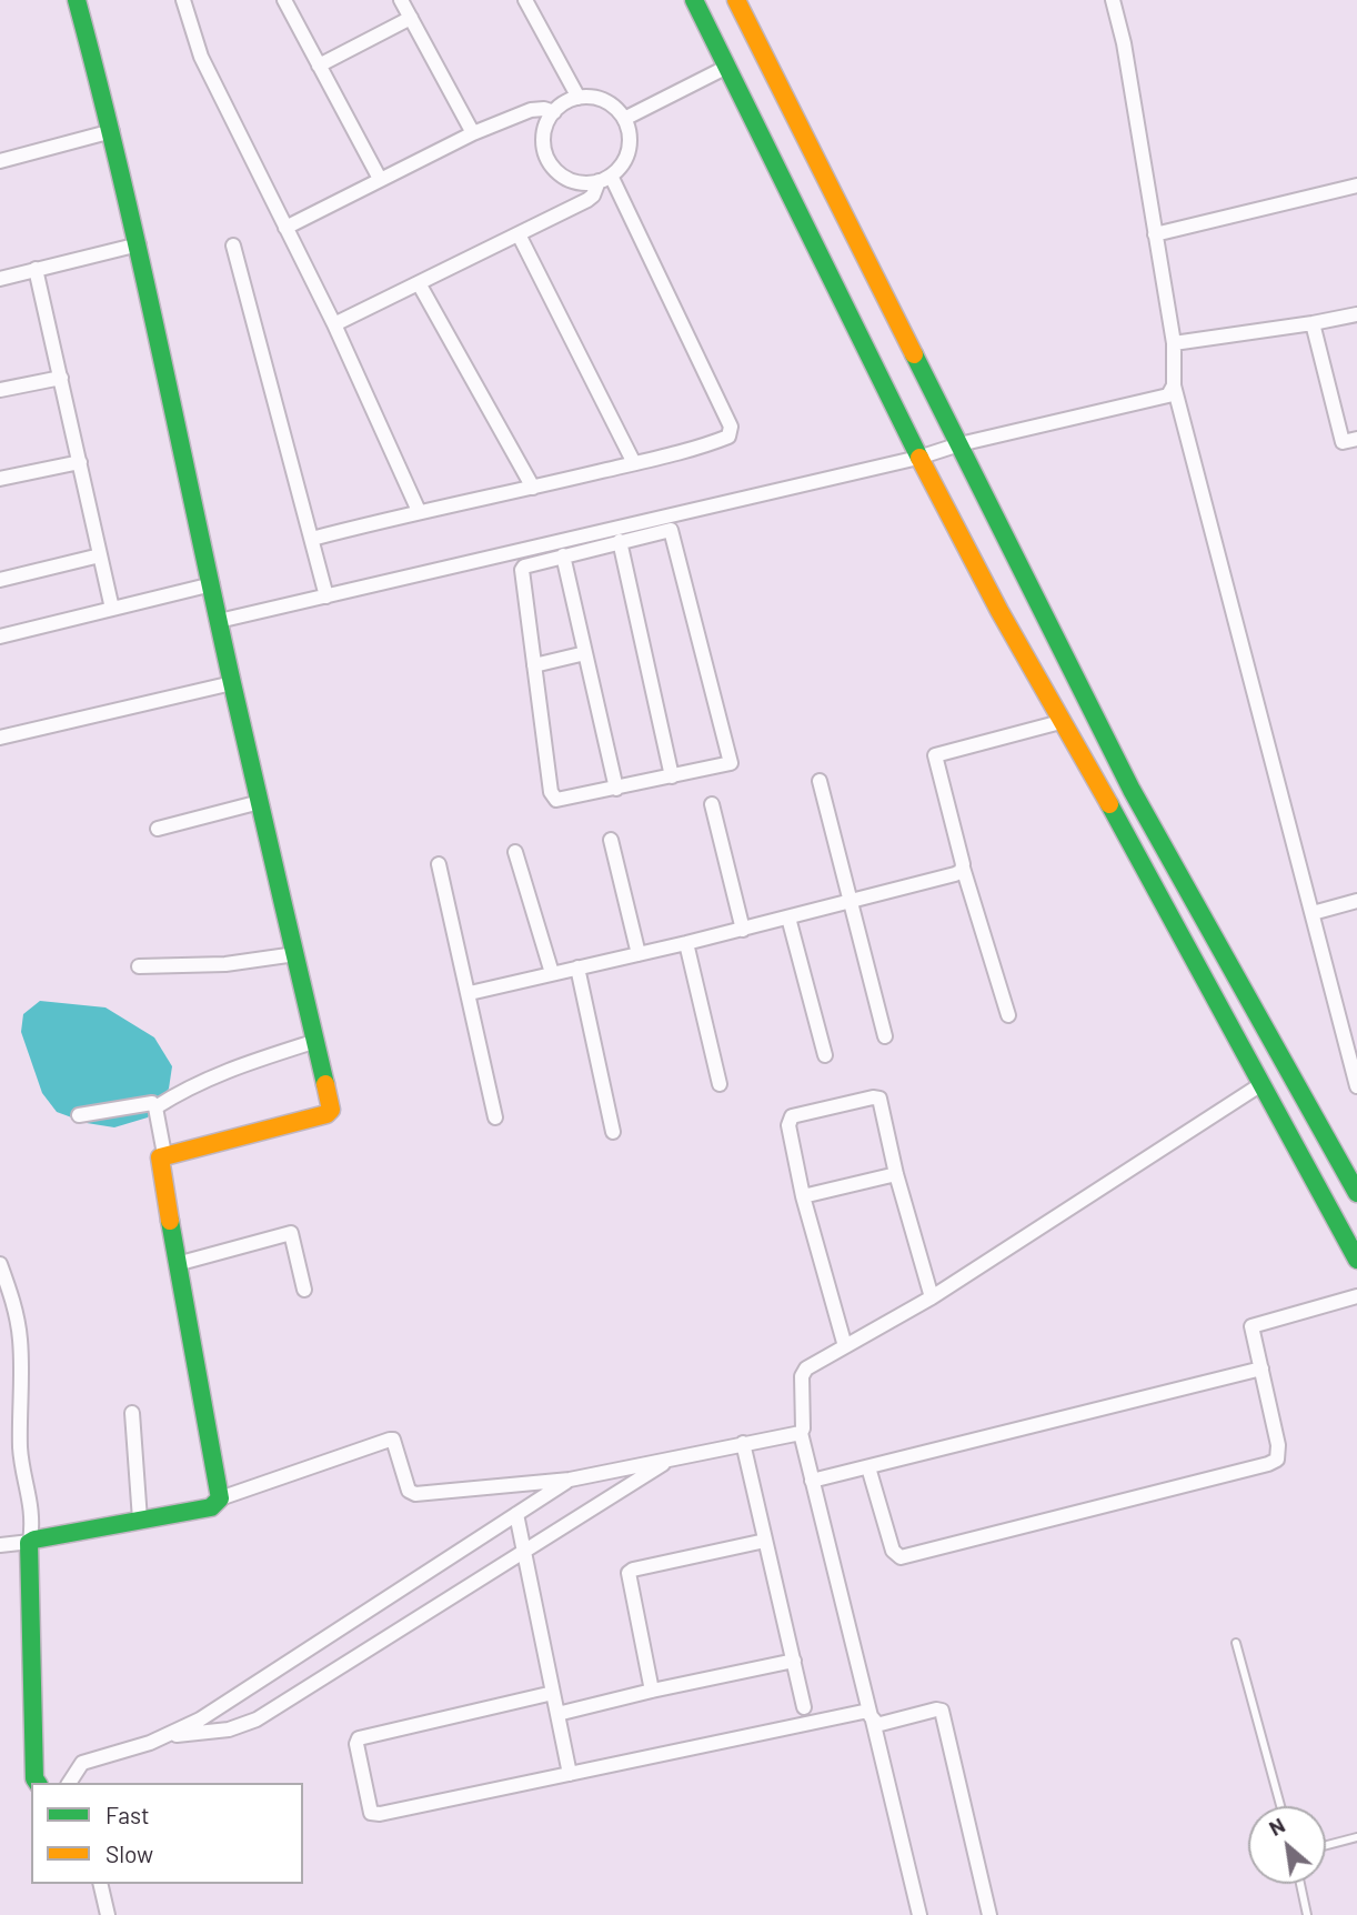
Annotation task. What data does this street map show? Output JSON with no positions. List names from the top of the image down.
{
  "legend": ["Fast", "Slow"],
  "north": "top left"
}
